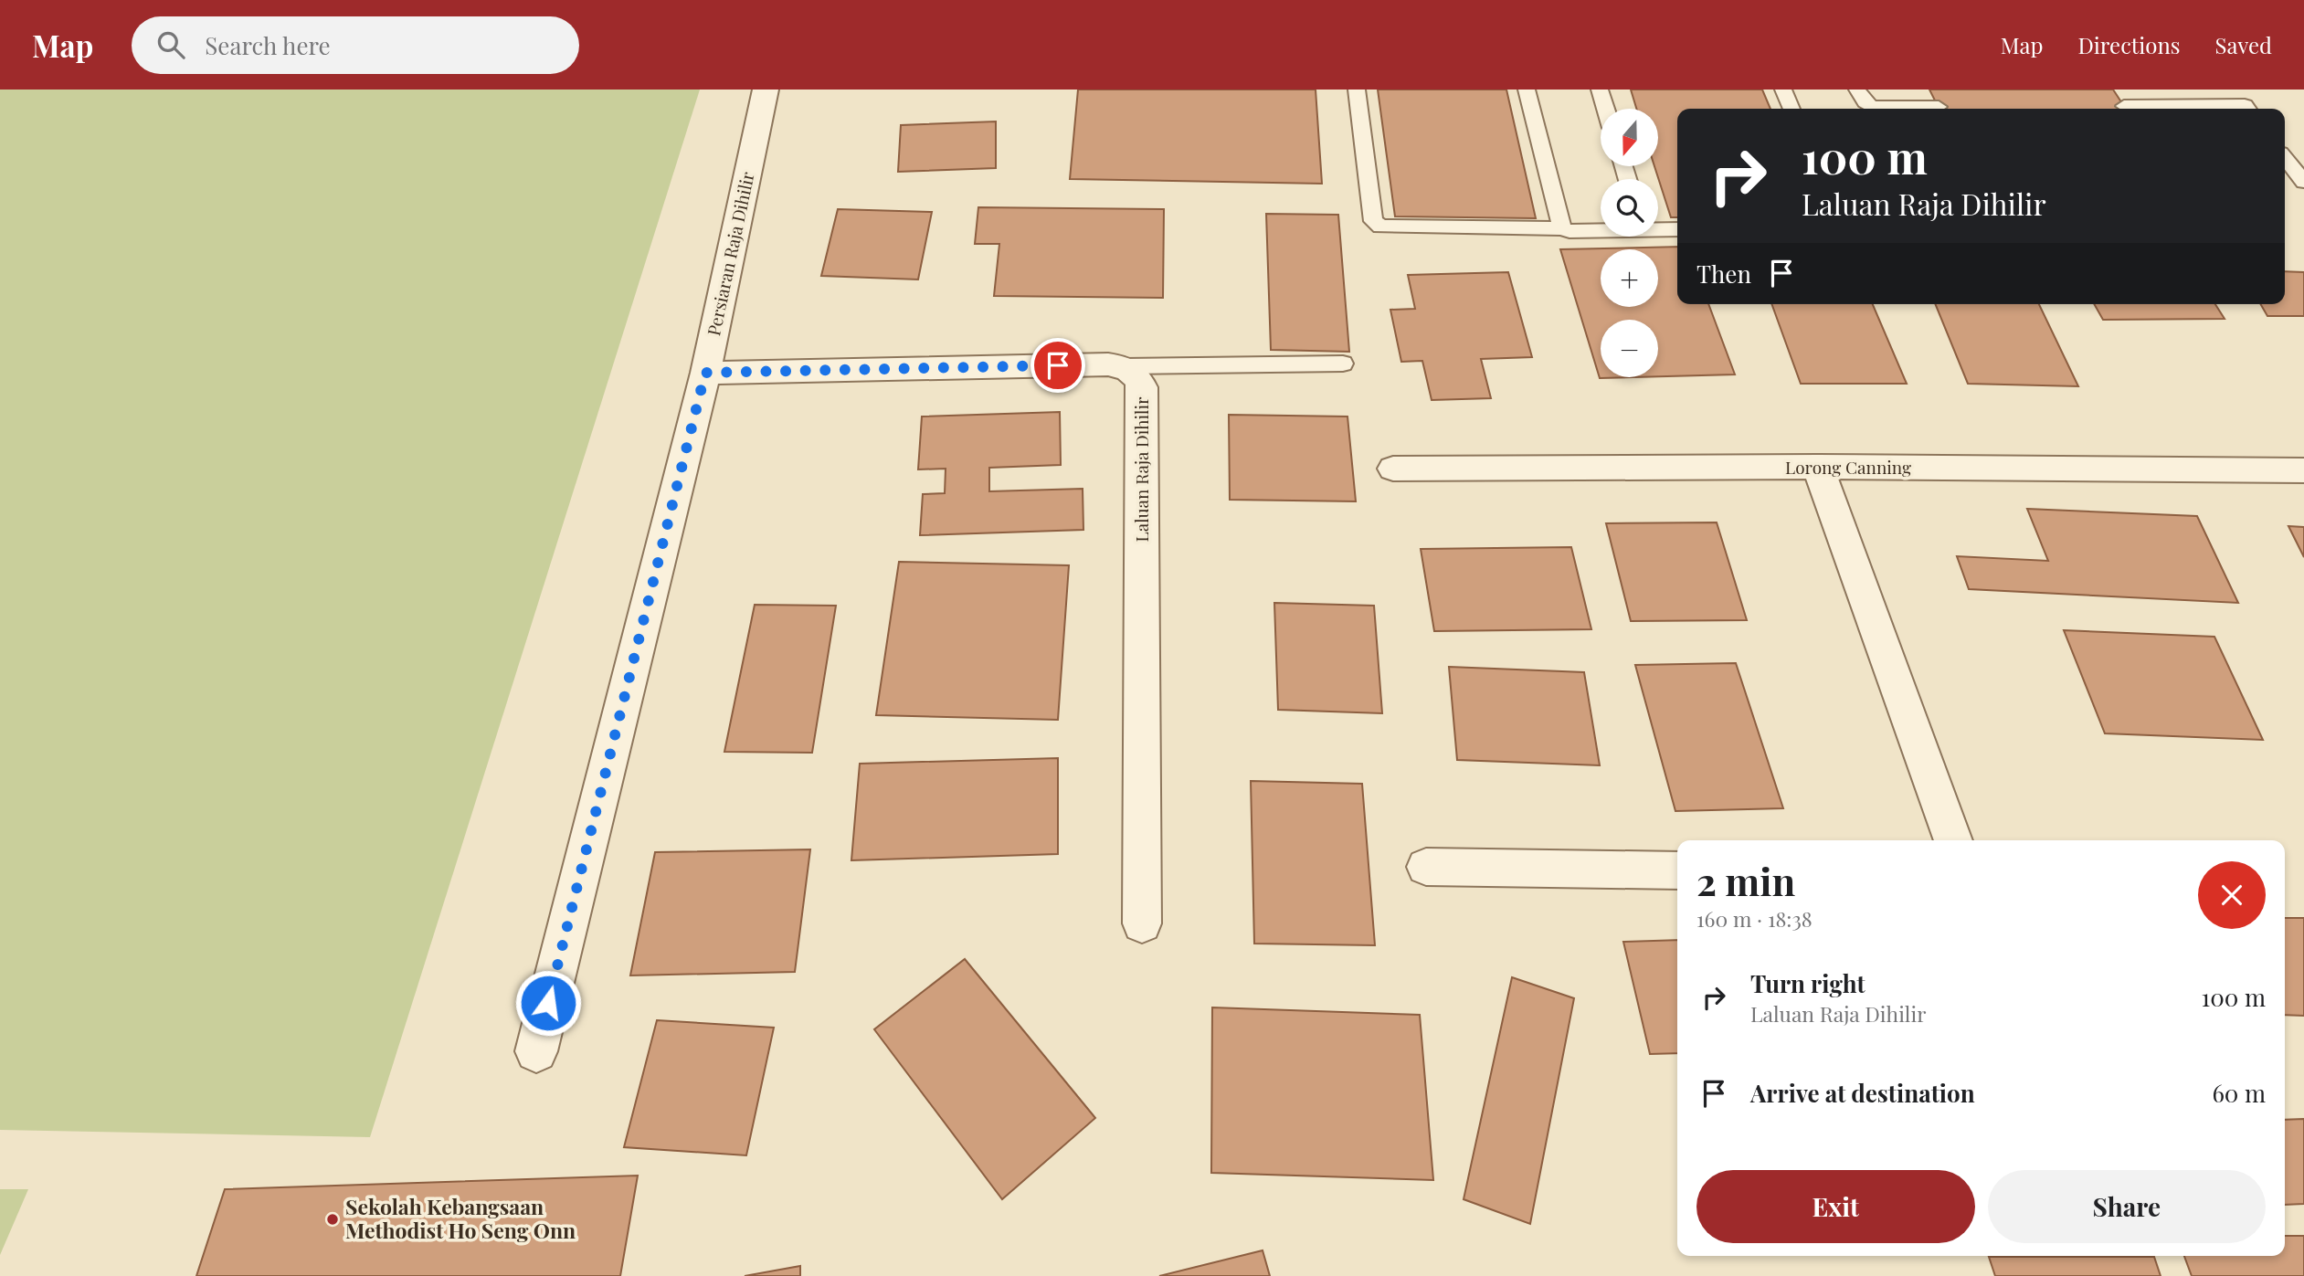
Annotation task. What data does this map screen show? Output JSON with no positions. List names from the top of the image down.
{
  "streets": {
    "street": ["Persiaran Raja Dihilir", "Lorong Canning", "Laluan Raja Dihilir"]
  },
  "places": ["Sekolah Kebangsaan Methodist Ho Seng Onn"],
  "north": "bottom",
  "page": {
    "header": "Map",
    "search": "Search here",
    "nav": ["Map", "Directions", "Saved"],
    "map_buttons": ["+", "−"],
    "turn": ["100 m", "Laluan Raja Dihilir"],
    "then": "Then",
    "heading": ["2 min", "160 m · 18:38"],
    "list": [
      {
        "name": "Turn right",
        "note": "Laluan Raja Dihilir",
        "value": "100 m"
      },
      {
        "name": "Arrive at destination",
        "value": "60 m"
      }
    ],
    "buttons": ["Exit", "Share"]
  }
}
